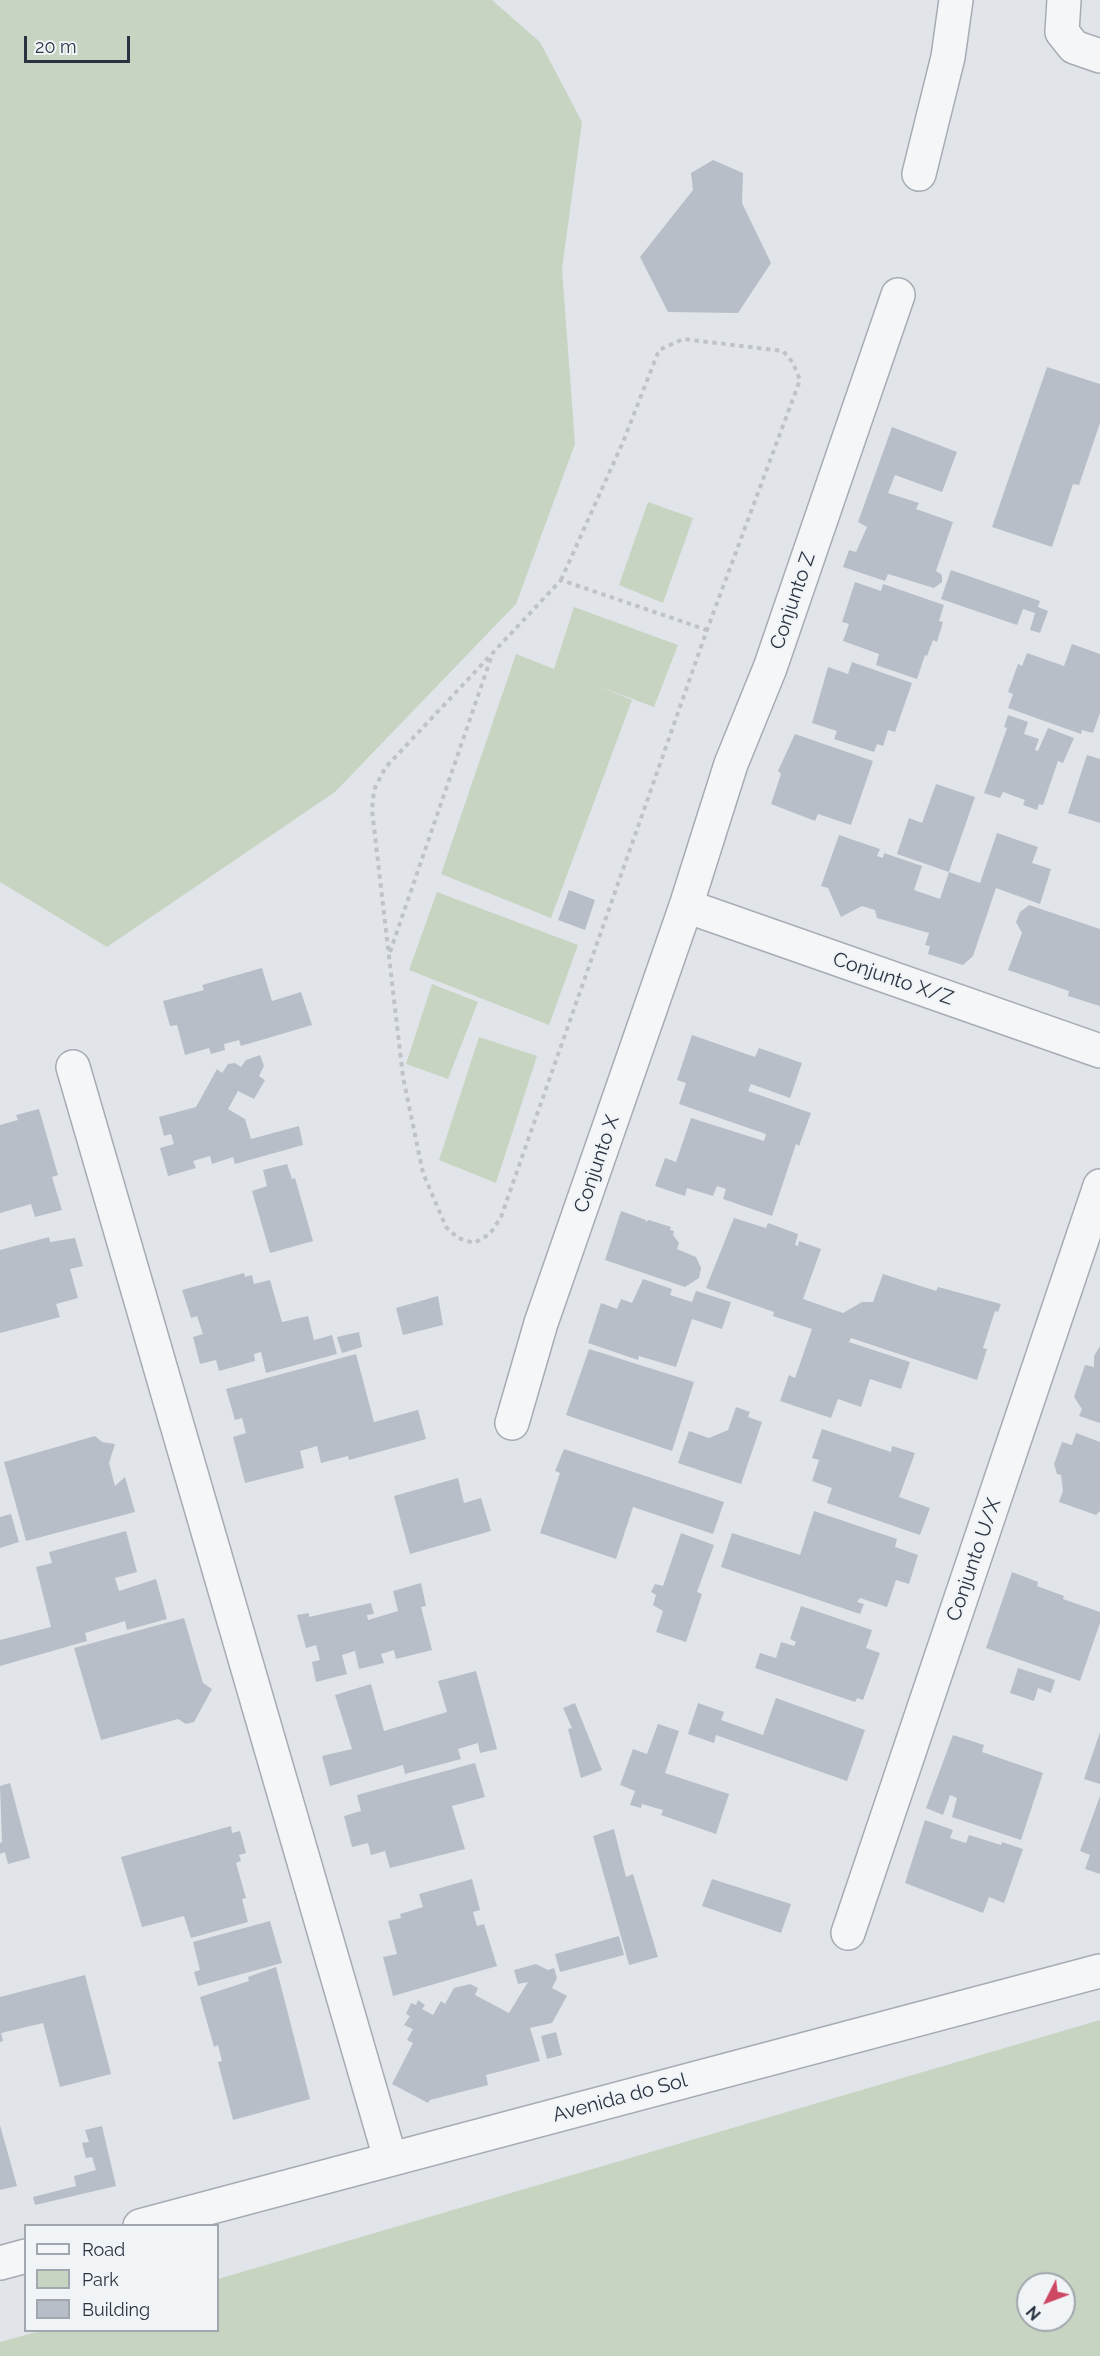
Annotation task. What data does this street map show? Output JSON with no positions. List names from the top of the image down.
{
  "streets": {
    "street": [
      "Conjunto Z",
      "Conjunto X/Z",
      "Conjunto X",
      "Conjunto U/X",
      "Avenida do Sol"
    ]
  },
  "crossings": [
    ["Conjunto Z", "Conjunto X/Z"],
    ["Conjunto Z", "Conjunto X"],
    ["Conjunto X/Z", "Conjunto X"]
  ],
  "legend": ["Road", "Park", "Building"],
  "scale_bar": "20 m",
  "north": "bottom left"
}
